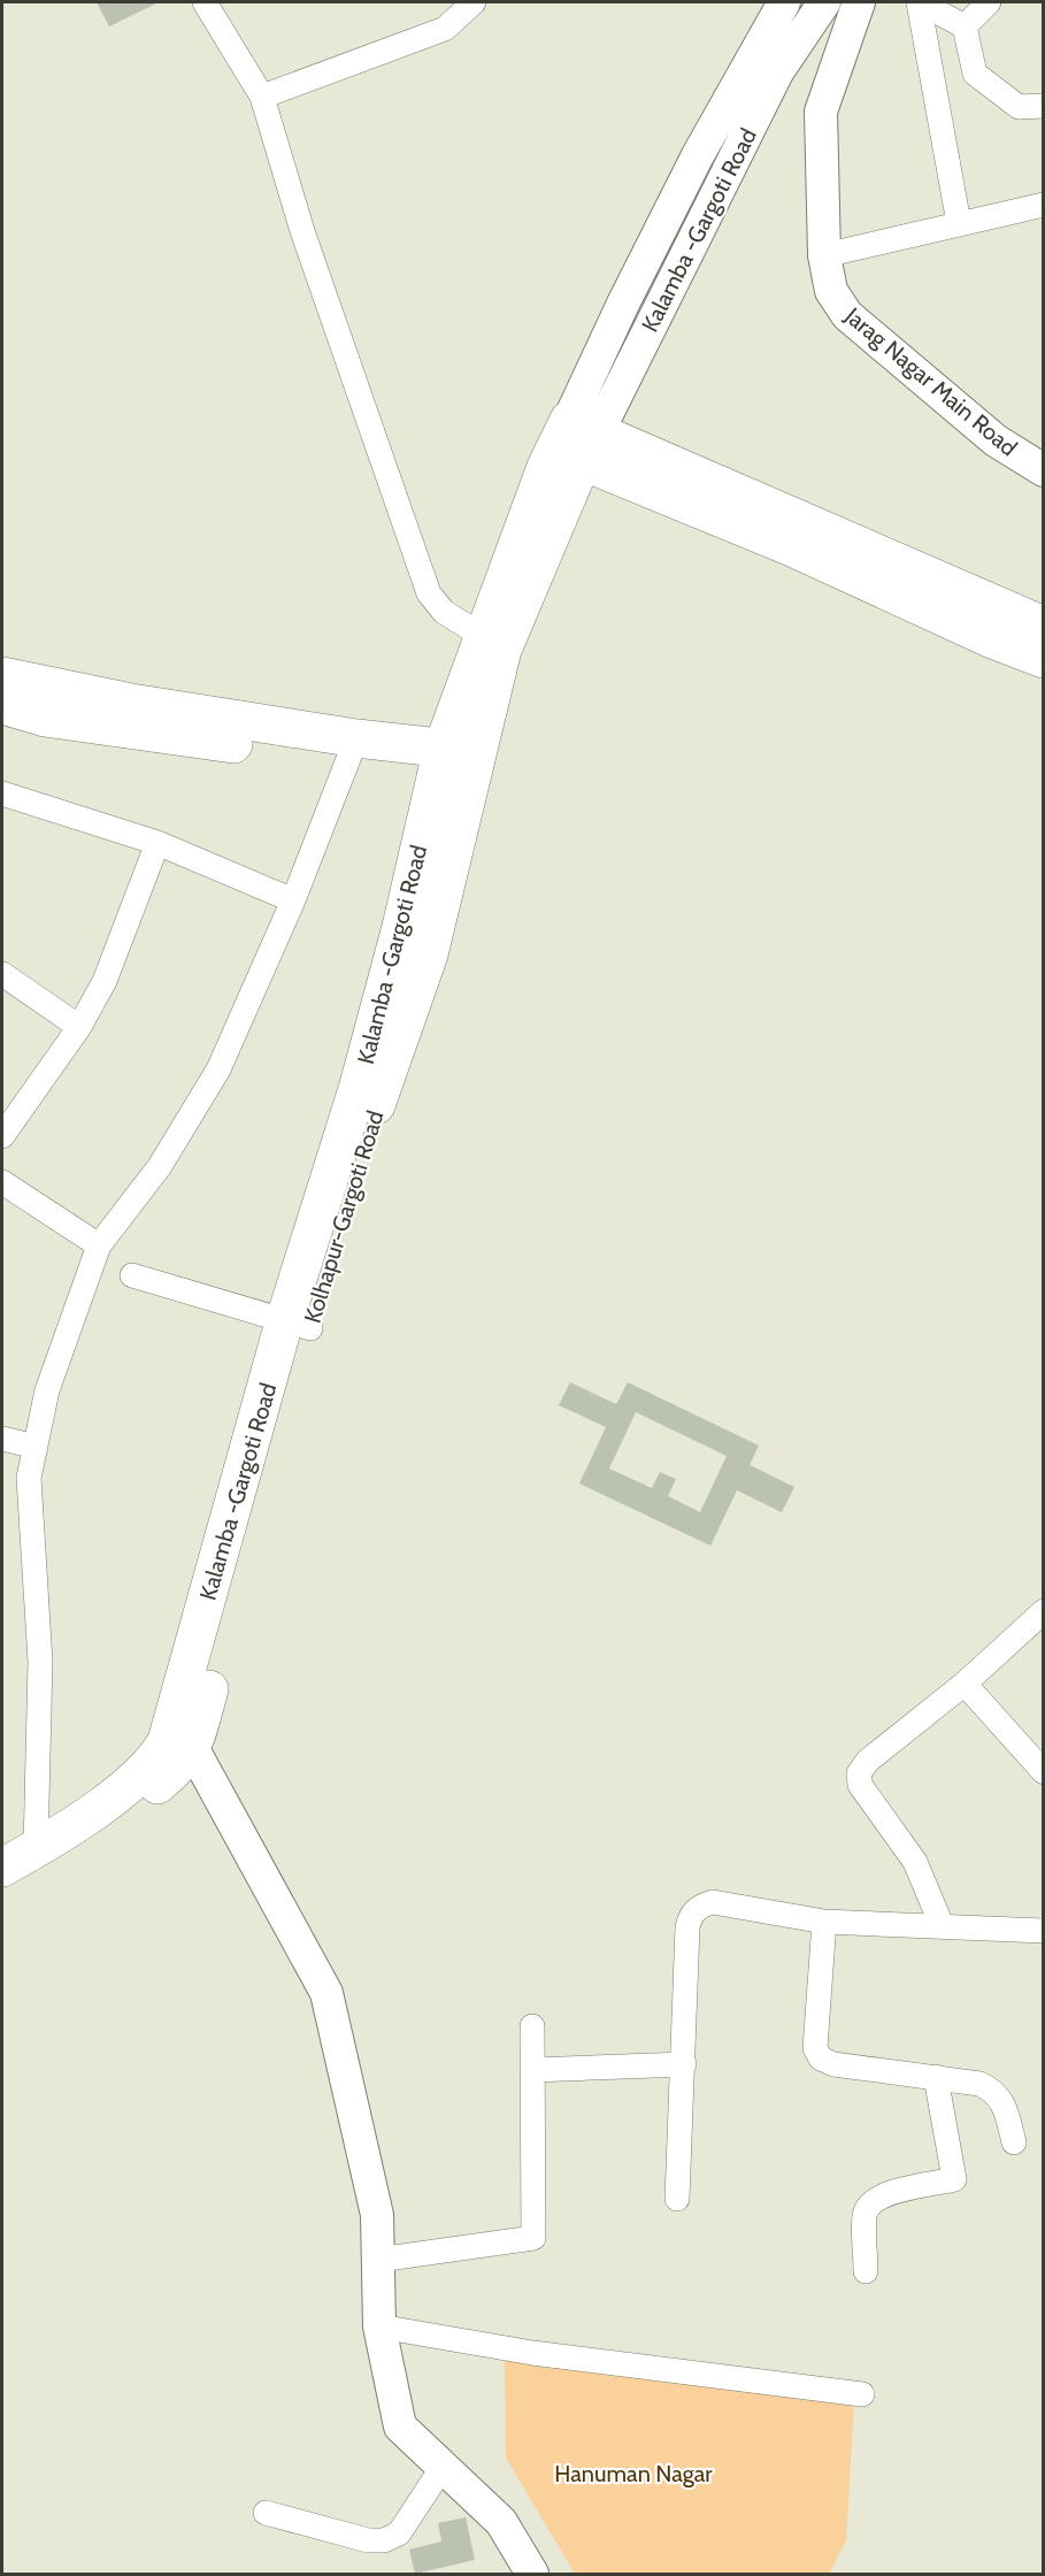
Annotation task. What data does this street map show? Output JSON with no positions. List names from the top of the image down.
{
  "streets": {
    "main road": ["Kalamba -Gargoti Road", "Kolhapur-Gargoti Road"],
    "street": ["Jarag Nagar Main Road"]
  },
  "crossings": [
    ["Kalamba -Gargoti Road", "Kolhapur-Gargoti Road"]
  ],
  "parks": ["Hanuman Nagar"]
}
